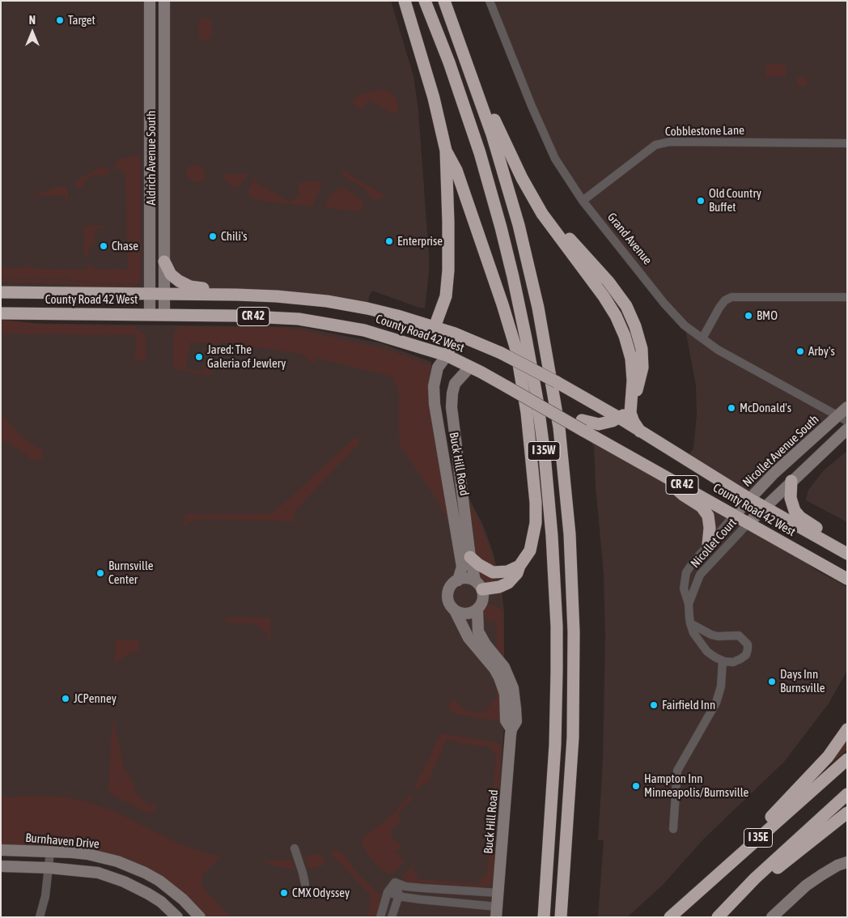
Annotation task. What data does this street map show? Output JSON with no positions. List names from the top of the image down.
{
  "streets": {
    "highway": [
      "County Road 42 West",
      "CR 42",
      "I 35W",
      "I 35E"
    ],
    "street": [
      "Cobblestone Lane",
      "Aldrich Avenue South",
      "Grand Avenue",
      "Nicollet Avenue South",
      "Buck Hill Road",
      "Nicollet Court",
      "Burnhaven Drive"
    ]
  },
  "crossings": [
    ["Cobblestone Lane", "Grand Avenue"],
    ["Aldrich Avenue South", "County Road 42 West"],
    ["Grand Avenue", "Nicollet Avenue South"],
    ["County Road 42 West", "Nicollet Avenue South"],
    ["County Road 42 West", "Buck Hill Road"],
    ["County Road 42 West", "Nicollet Court"],
    ["Nicollet Avenue South", "Nicollet Court"]
  ],
  "places": [
    "Target",
    "Old Country Buffet",
    "Chili's",
    "Enterprise",
    "Chase",
    "BMO",
    "Arby's",
    "Jared: The Galeria of Jewlery",
    "McDonald's",
    "Burnsville Center",
    "Days Inn Burnsville",
    "JCPenney",
    "Fairfield Inn",
    "Hampton Inn Minneapolis/Burnsville",
    "CMX Odyssey"
  ],
  "north": "top"
}
